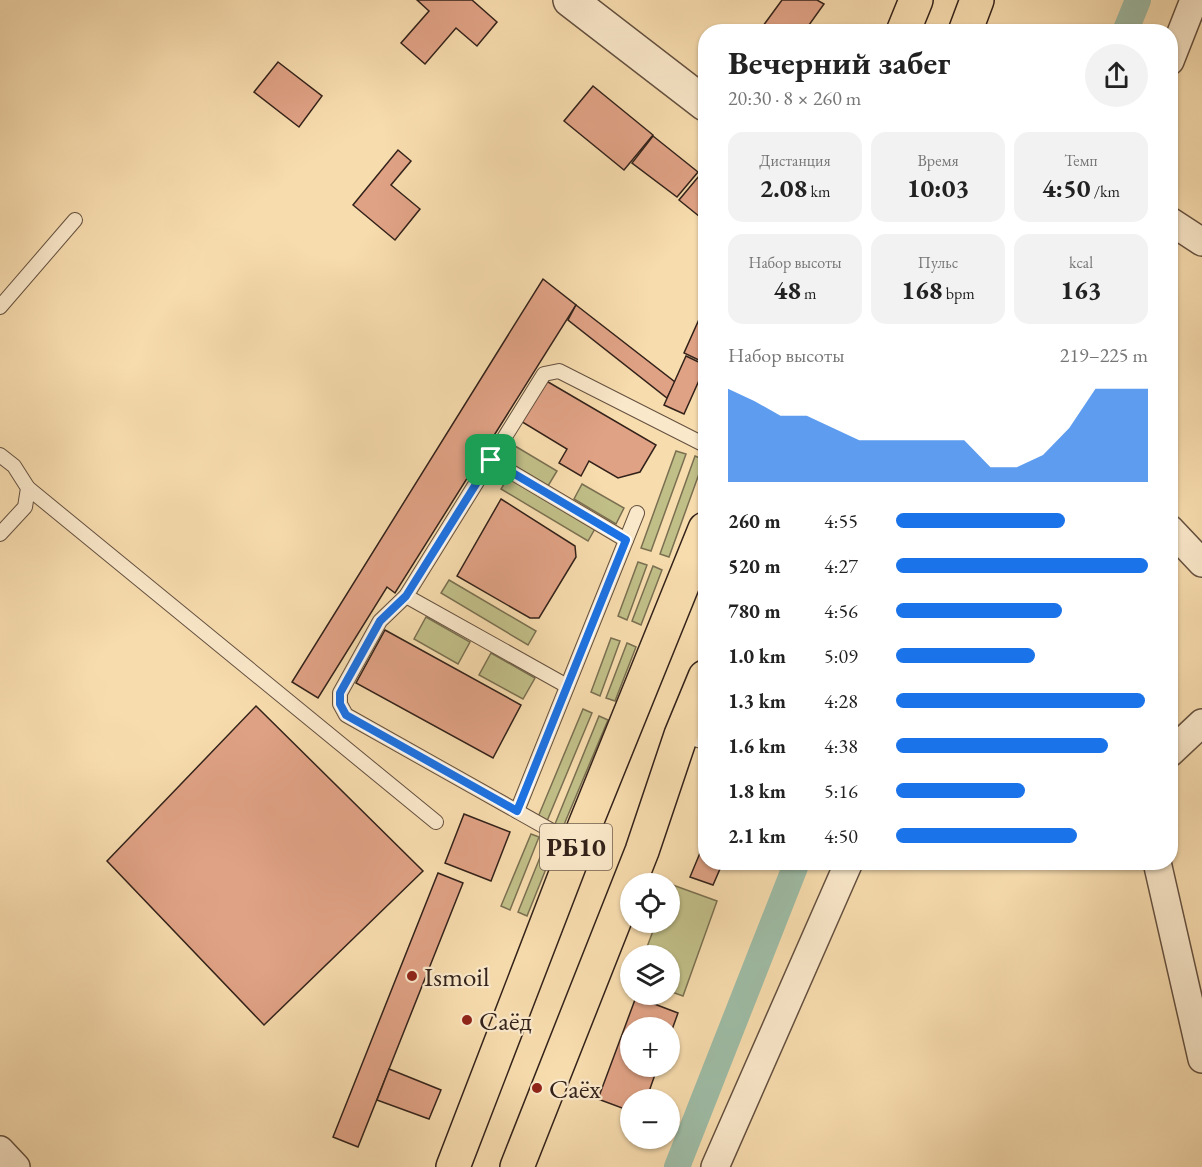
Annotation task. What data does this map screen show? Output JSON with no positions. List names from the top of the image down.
{
  "streets": {
    "main road": ["РБ10"]
  },
  "places": ["Ismoil", "Саёд", "Саёх"],
  "page": {
    "heading": ["Вечерний забег", "20:30 · 8 × 260 m"],
    "stats": [
      ["Дистанция", "2.08 km"],
      ["Время", "10:03"],
      ["Темп", "4:50 /km"],
      ["Набор высоты", "48 m"],
      ["Пульс", "168 bpm"],
      ["kcal", "163"]
    ],
    "chart": ["Набор высоты", "219–225 m"],
    "list": [
      {
        "name": "260 m",
        "note": "4:55"
      },
      {
        "name": "520 m",
        "note": "4:27"
      },
      {
        "name": "780 m",
        "note": "4:56"
      },
      {
        "name": "1.0 km",
        "note": "5:09"
      },
      {
        "name": "1.3 km",
        "note": "4:28"
      },
      {
        "name": "1.6 km",
        "note": "4:38"
      },
      {
        "name": "1.8 km",
        "note": "5:16"
      },
      {
        "name": "2.1 km",
        "note": "4:50"
      }
    ],
    "map_buttons": ["+", "−"]
  }
}
